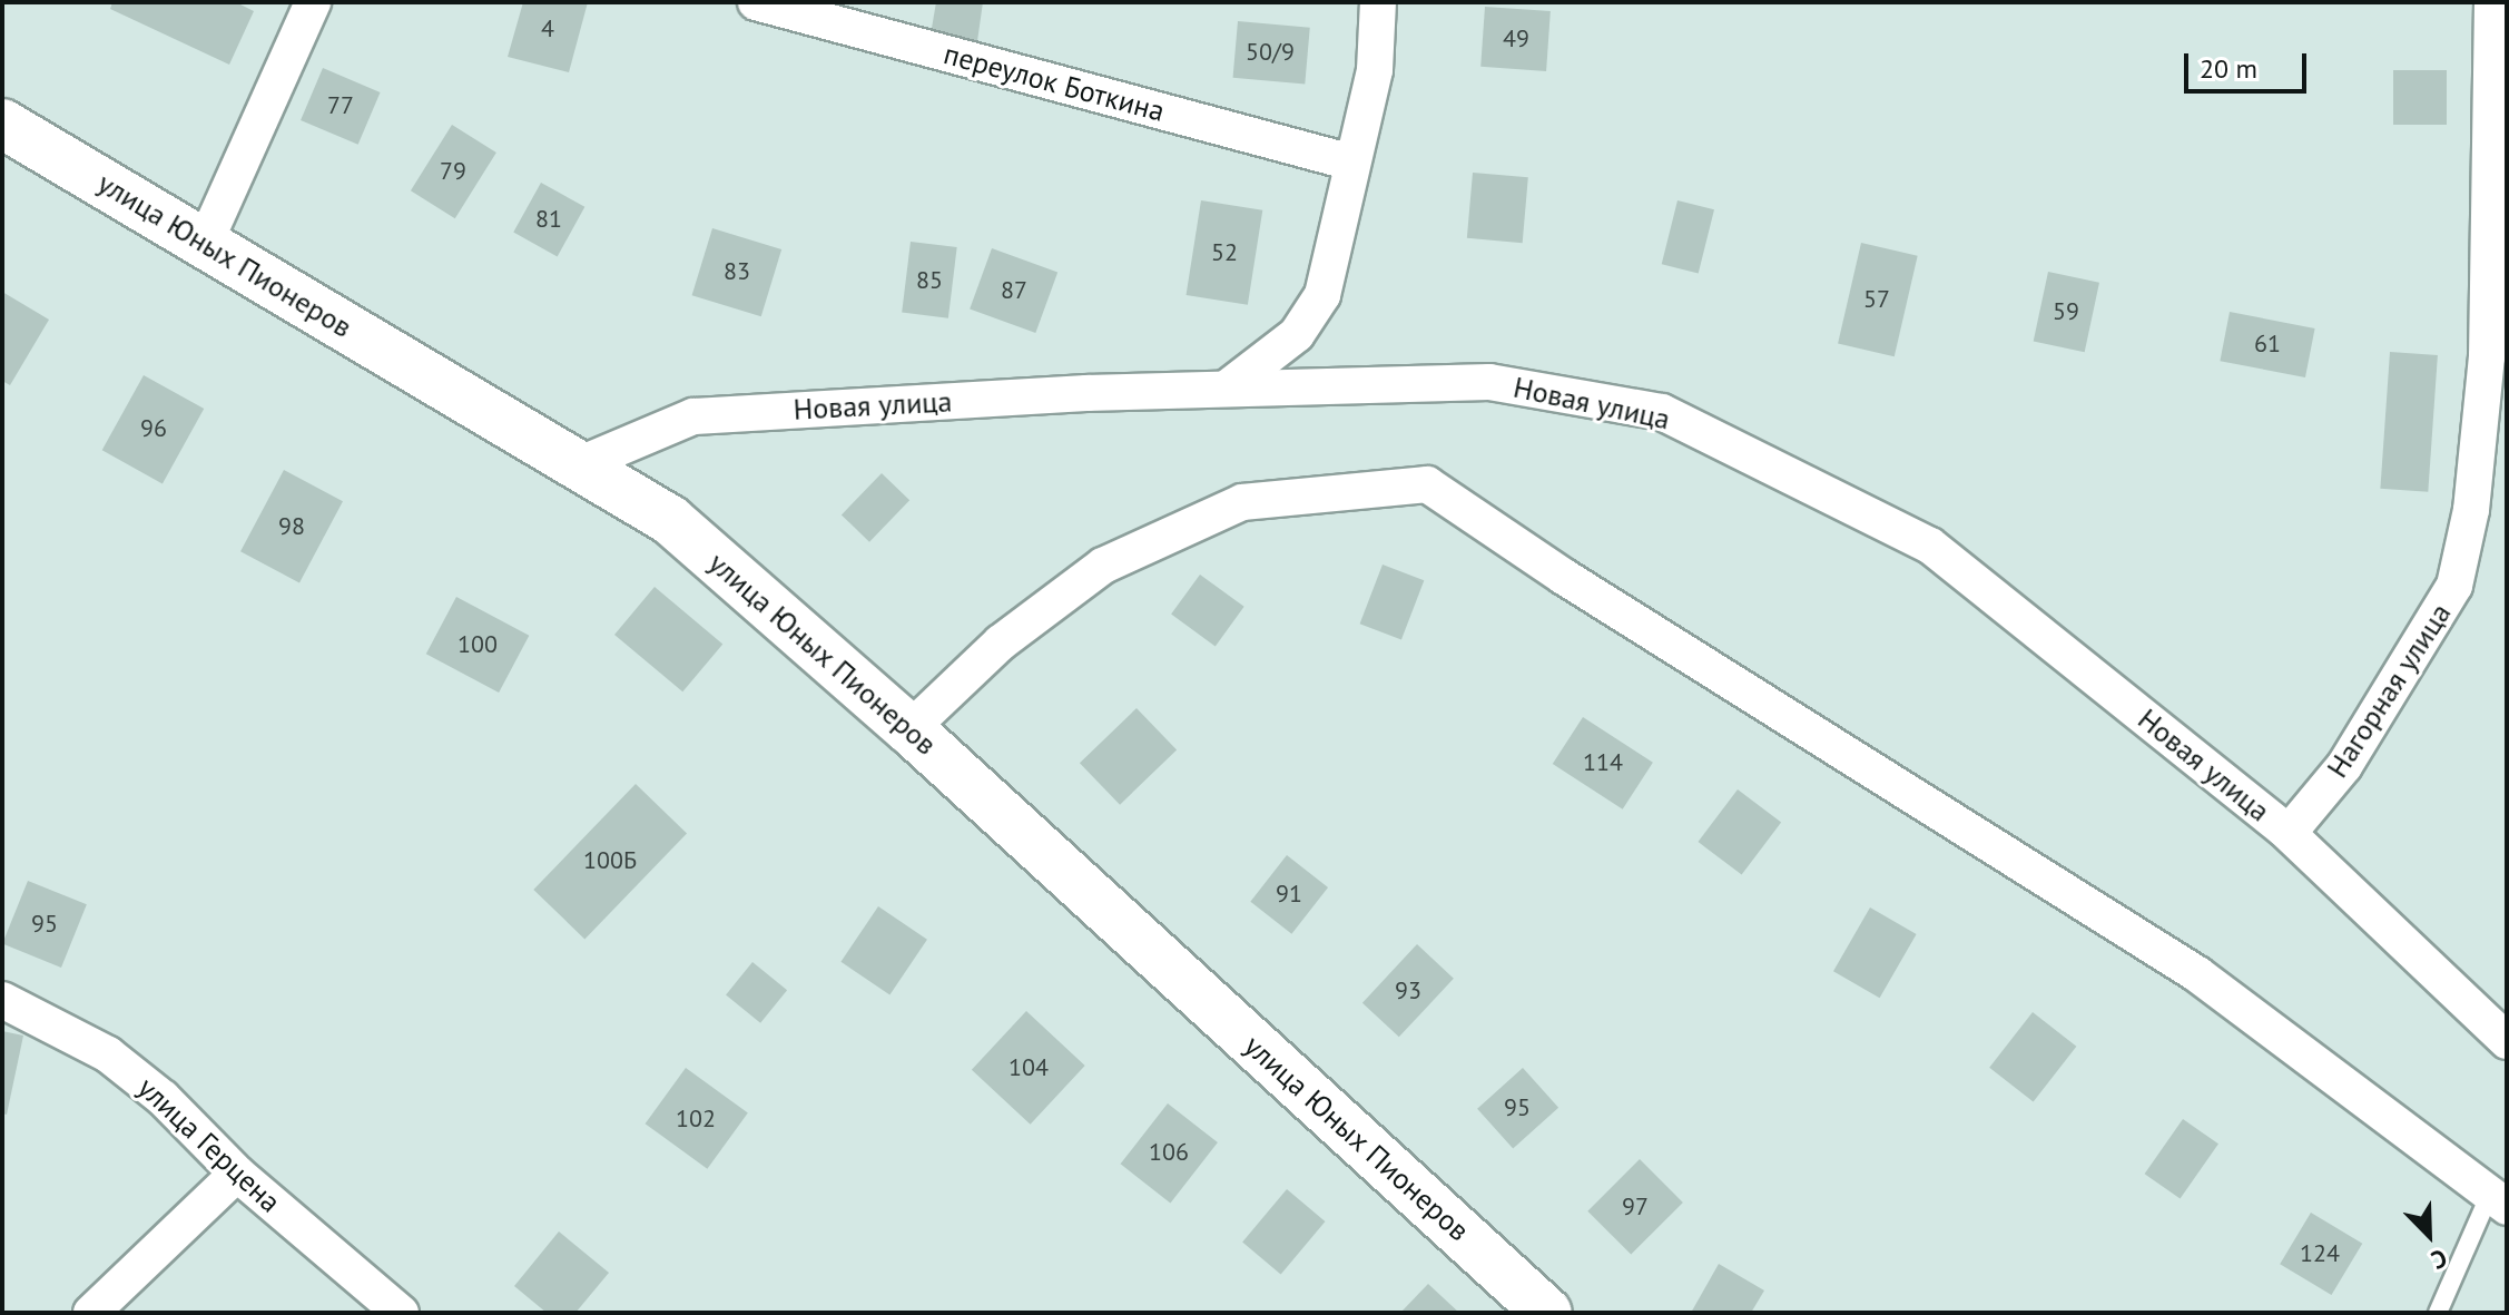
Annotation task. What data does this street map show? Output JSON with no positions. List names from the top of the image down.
{
  "streets": {
    "main road": ["улица Юных Пионеров"],
    "street": [
      "переулок Боткина",
      "Новая улица",
      "Нагорная улица",
      "улица Герцена"
    ]
  },
  "crossings": [
    ["улица Юных Пионеров", "Новая улица"],
    ["Новая улица", "Нагорная улица"]
  ],
  "house_numbers": [
    "4",
    "49",
    "50/9",
    "77",
    "79",
    "81",
    "52",
    "83",
    "85",
    "87",
    "57",
    "59",
    "61",
    "96",
    "98",
    "100",
    "114",
    "100Б",
    "91",
    "95",
    "93",
    "104",
    "95",
    "102",
    "106",
    "97",
    "124"
  ],
  "scale_bar": "20 m",
  "north": "bottom right"
}
